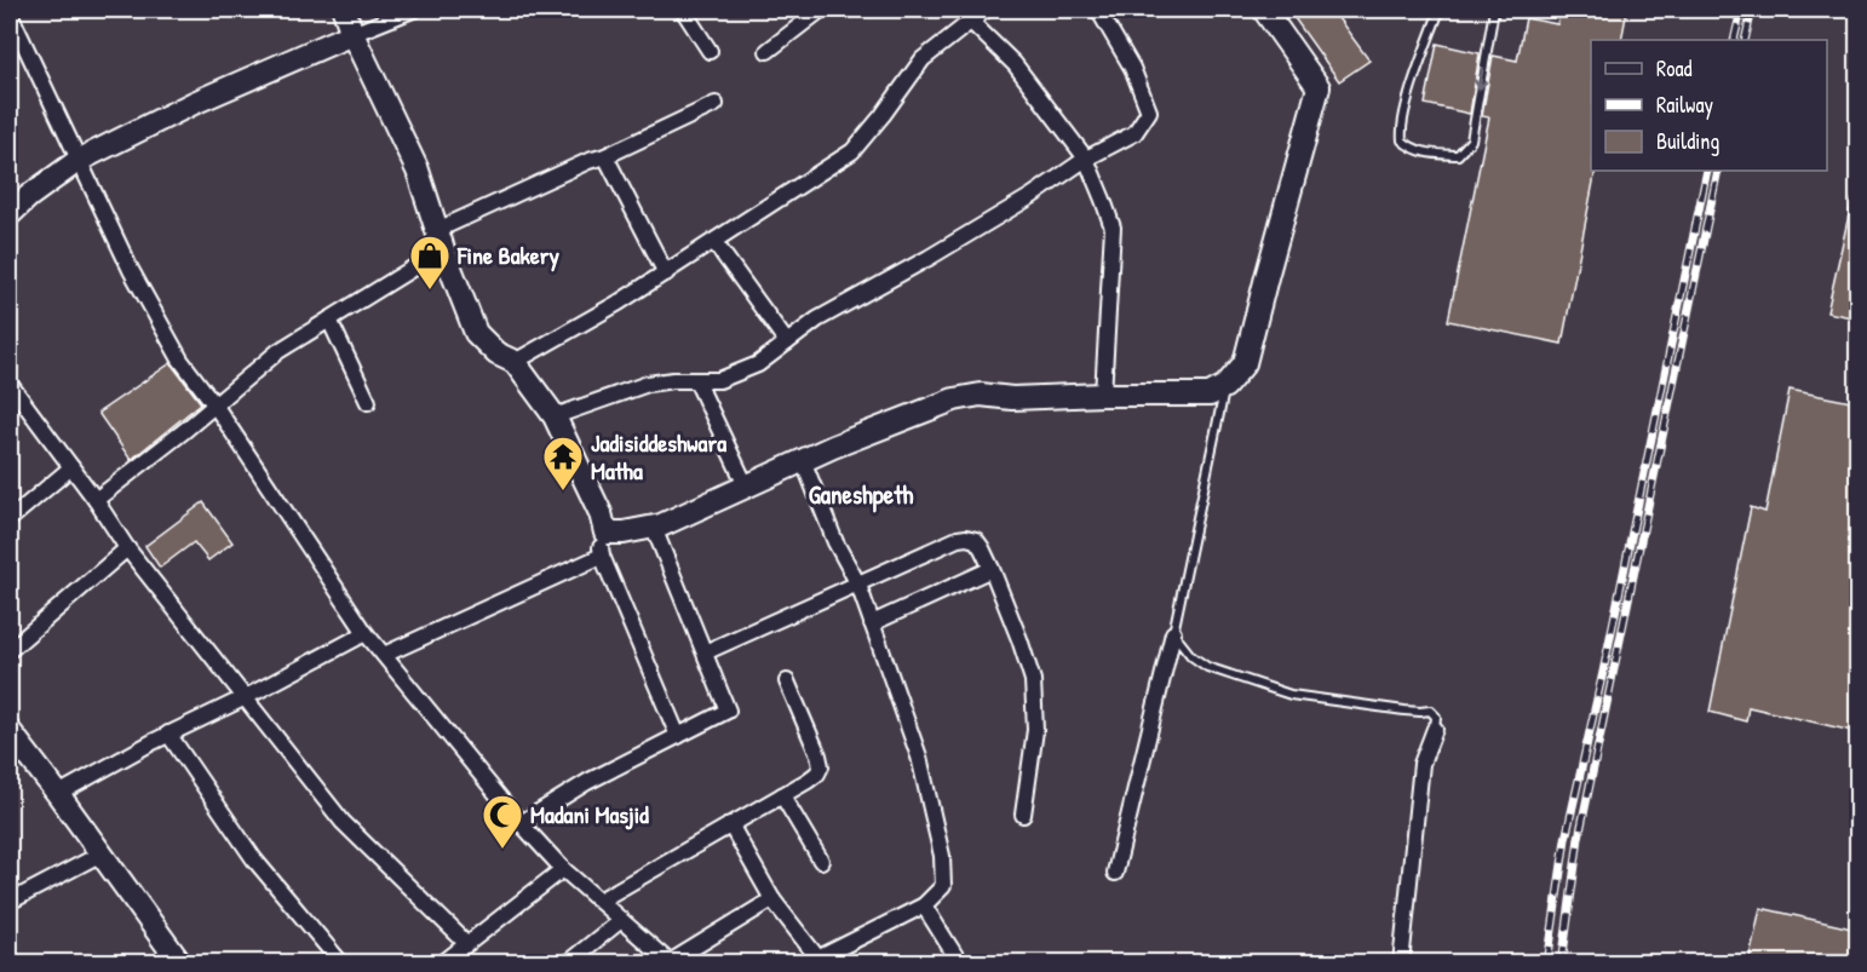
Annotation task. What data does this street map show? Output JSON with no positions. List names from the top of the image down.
{
  "districts": ["Ganeshpeth"],
  "places": {
    "shop": ["Fine Bakery"],
    "temple": ["Jadisiddeshwara Matha"],
    "mosque": ["Madani Masjid"]
  },
  "legend": ["Road", "Railway", "Building"]
}
